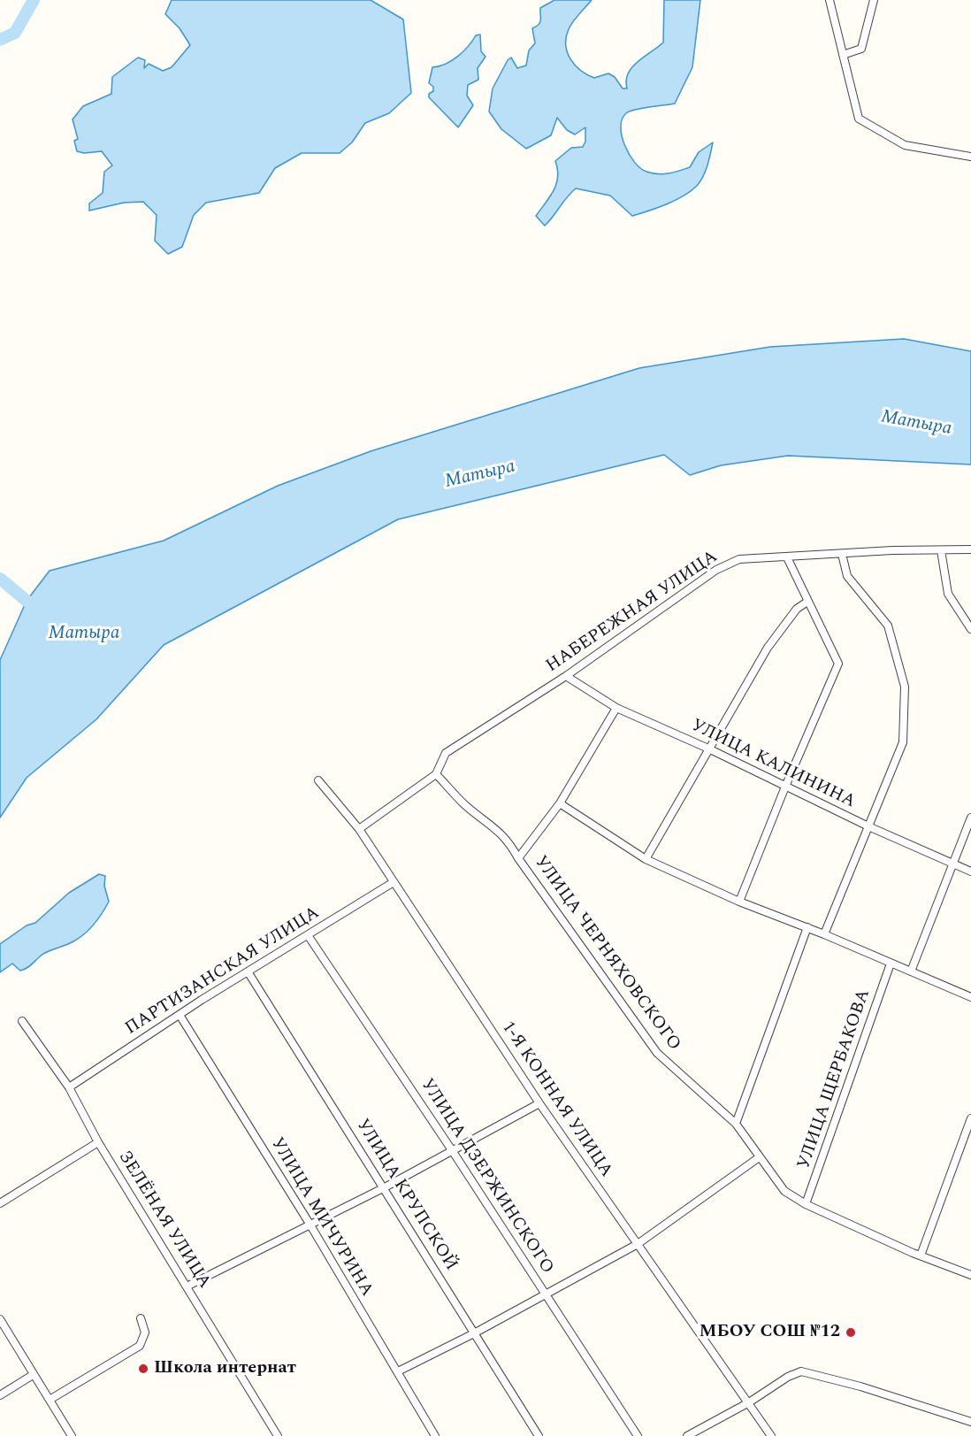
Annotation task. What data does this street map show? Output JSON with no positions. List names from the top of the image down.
{
  "streets": {
    "street": [
      "НАБЕРЕЖНАЯ УЛИЦА",
      "УЛИЦА КАЛИНИНА",
      "УЛИЦА ЧЕРНЯХОВСКОГО",
      "ПАРТИЗАНСКАЯ УЛИЦА",
      "УЛИЦА ЩЕРБАКОВА",
      "1-Я КОННАЯ УЛИЦА",
      "УЛИЦА ДЗЕРЖИНСКОГО",
      "УЛИЦА КРУПСКОЙ",
      "УЛИЦА МИЧУРИНА",
      "ЗЕЛЁНАЯ УЛИЦА"
    ]
  },
  "crossings": [
    ["НАБЕРЕЖНАЯ УЛИЦА", "УЛИЦА КАЛИНИНА"],
    ["НАБЕРЕЖНАЯ УЛИЦА", "УЛИЦА ЧЕРНЯХОВСКОГО"],
    ["НАБЕРЕЖНАЯ УЛИЦА", "1-Я КОННАЯ УЛИЦА"],
    ["УЛИЦА ЧЕРНЯХОВСКОГО", "УЛИЦА ЩЕРБАКОВА"],
    ["ПАРТИЗАНСКАЯ УЛИЦА", "1-Я КОННАЯ УЛИЦА"],
    ["ПАРТИЗАНСКАЯ УЛИЦА", "УЛИЦА ДЗЕРЖИНСКОГО"],
    ["ПАРТИЗАНСКАЯ УЛИЦА", "УЛИЦА КРУПСКОЙ"],
    ["ПАРТИЗАНСКАЯ УЛИЦА", "УЛИЦА МИЧУРИНА"],
    ["ПАРТИЗАНСКАЯ УЛИЦА", "ЗЕЛЁНАЯ УЛИЦА"]
  ],
  "water": ["Матыра"],
  "places": ["МБОУ СОШ №12", "Школа интернат"]
}
